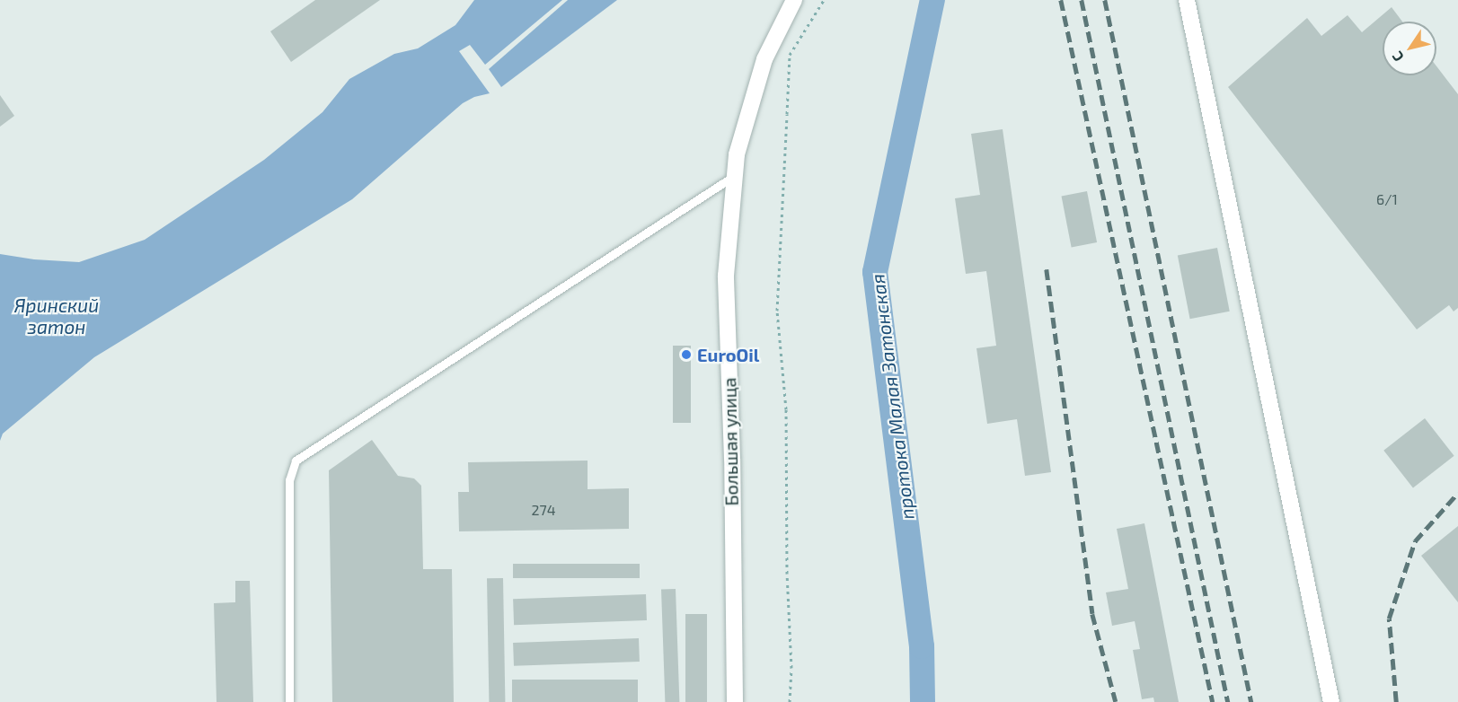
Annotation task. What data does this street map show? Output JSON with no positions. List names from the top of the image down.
{
  "streets": {
    "main road": ["Большая улица"]
  },
  "water": ["Яринский затон", "протока Малая Затонская"],
  "places": ["EuroOil"],
  "house_numbers": ["6/1", "274"],
  "north": "bottom left"
}
